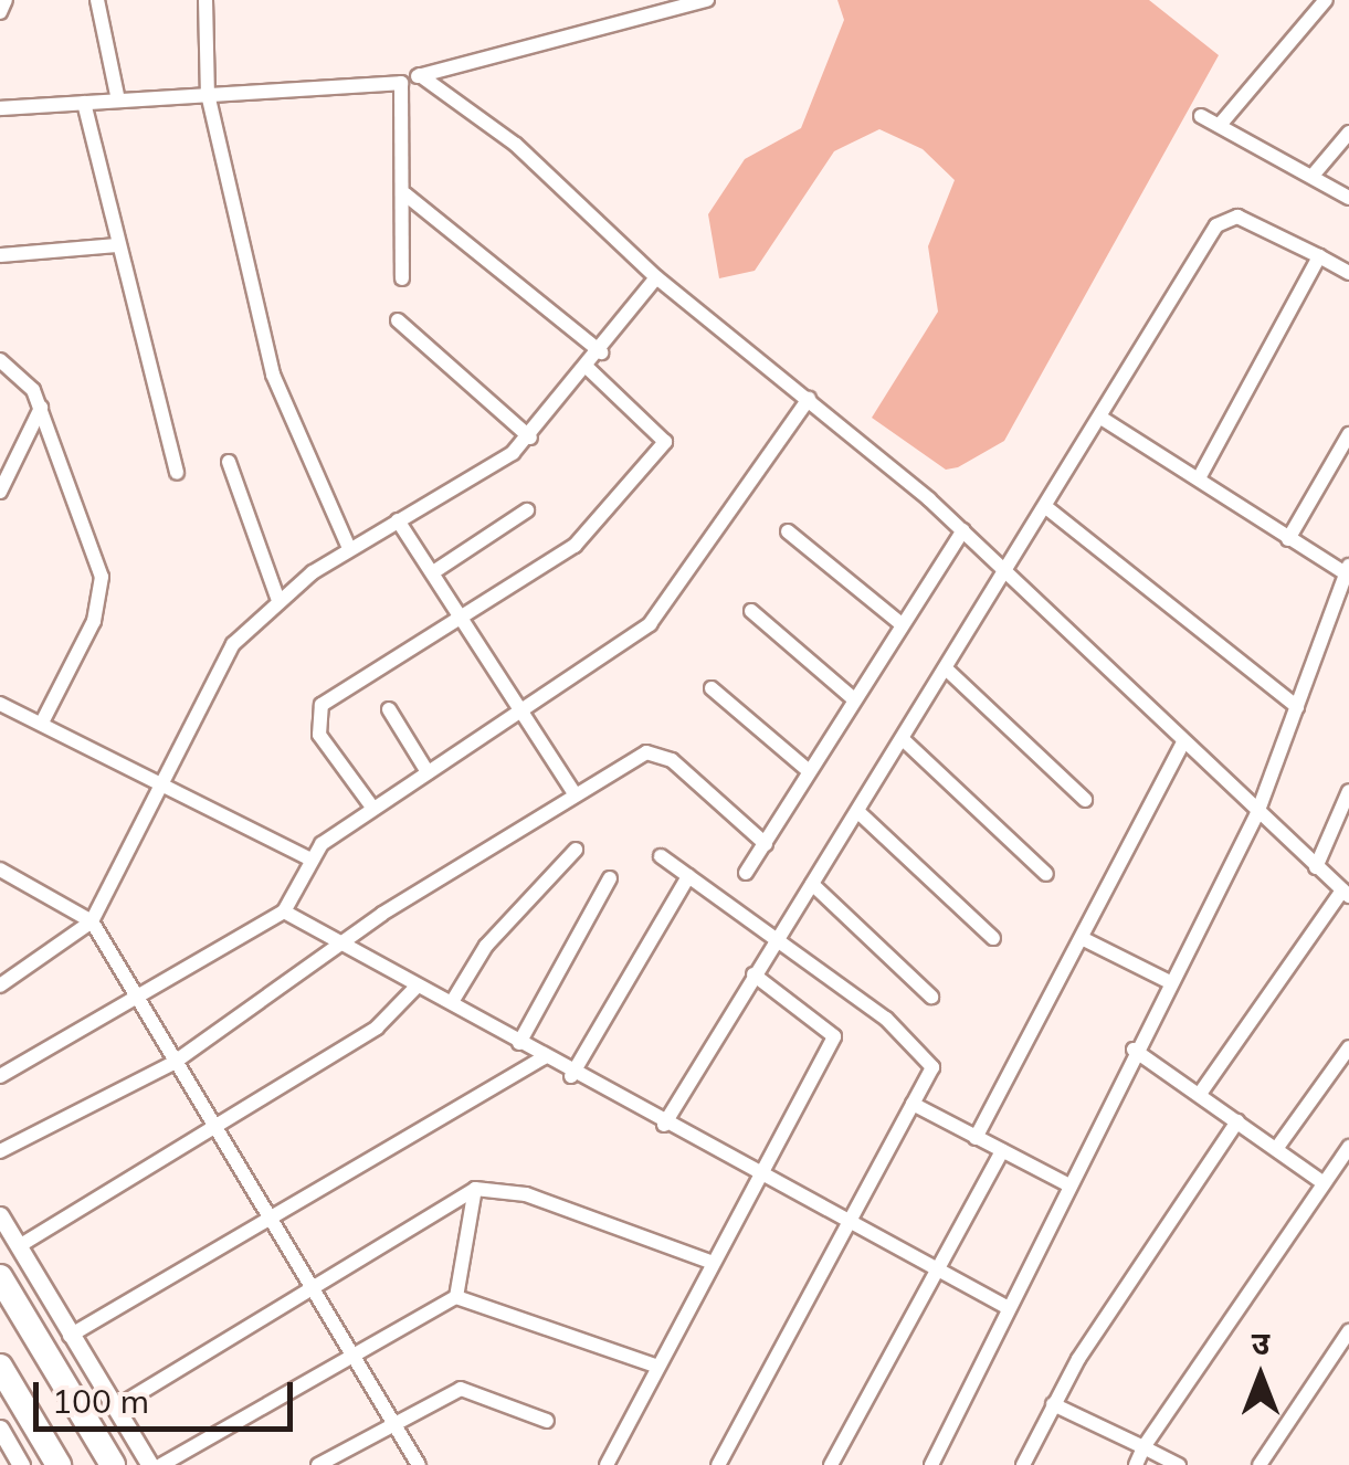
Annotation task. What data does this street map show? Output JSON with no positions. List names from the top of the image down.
{
  "scale_bar": "100 m",
  "north": "top"
}
